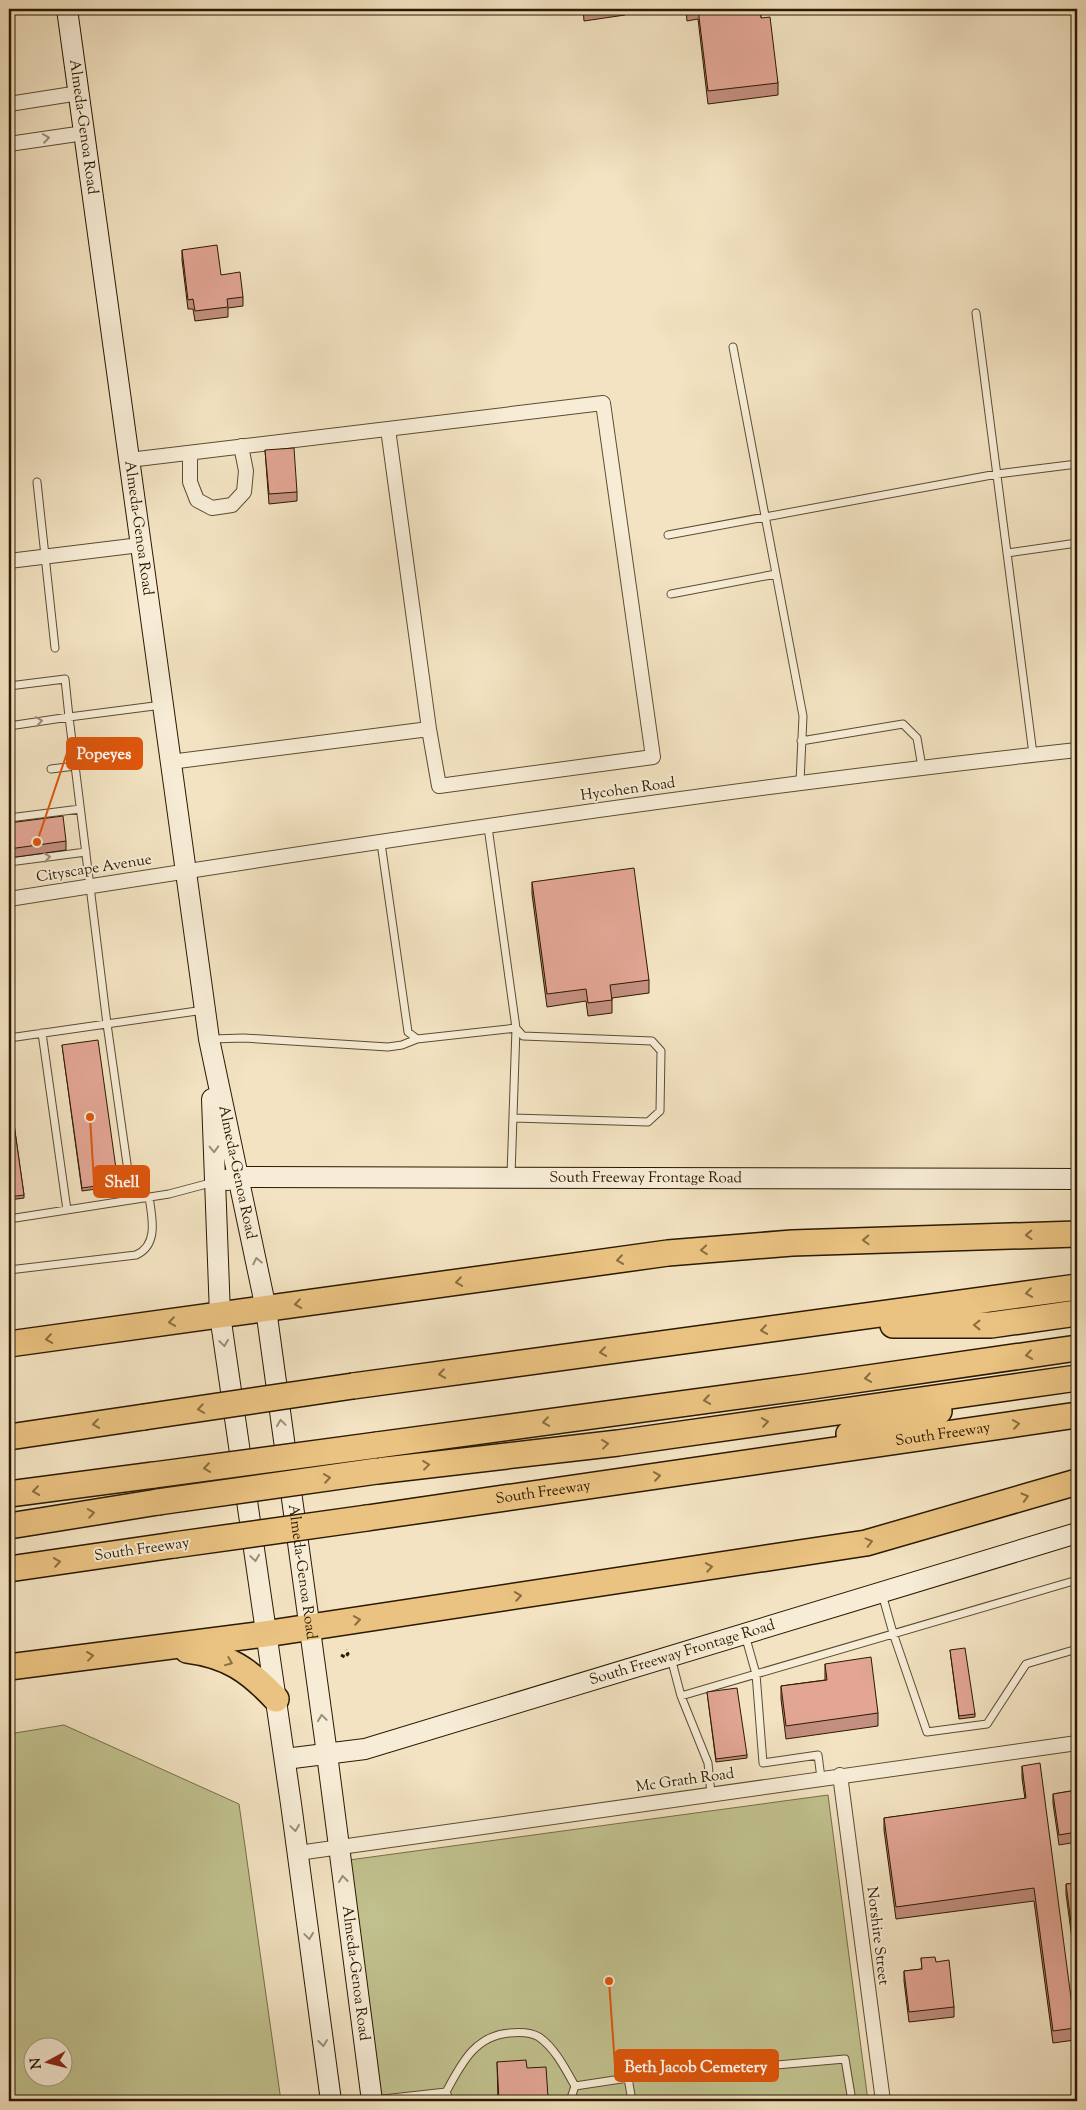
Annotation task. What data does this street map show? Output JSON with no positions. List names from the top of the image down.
{
  "streets": {
    "highway": ["South Freeway"],
    "main road": ["Almeda-Genoa Road", "South Freeway Frontage Road"],
    "street": [
      "Hycohen Road",
      "Cityscape Avenue",
      "Mc Grath Road",
      "Norshire Street"
    ]
  },
  "crossings": [
    ["Almeda-Genoa Road", "Hycohen Road"],
    ["Almeda-Genoa Road", "Cityscape Avenue"],
    ["Almeda-Genoa Road", "South Freeway Frontage Road"],
    ["Almeda-Genoa Road", "Mc Grath Road"],
    ["Hycohen Road", "Cityscape Avenue"],
    ["Mc Grath Road", "Norshire Street"]
  ],
  "places": ["Popeyes", "Shell", "Beth Jacob Cemetery"],
  "north": "left"
}
